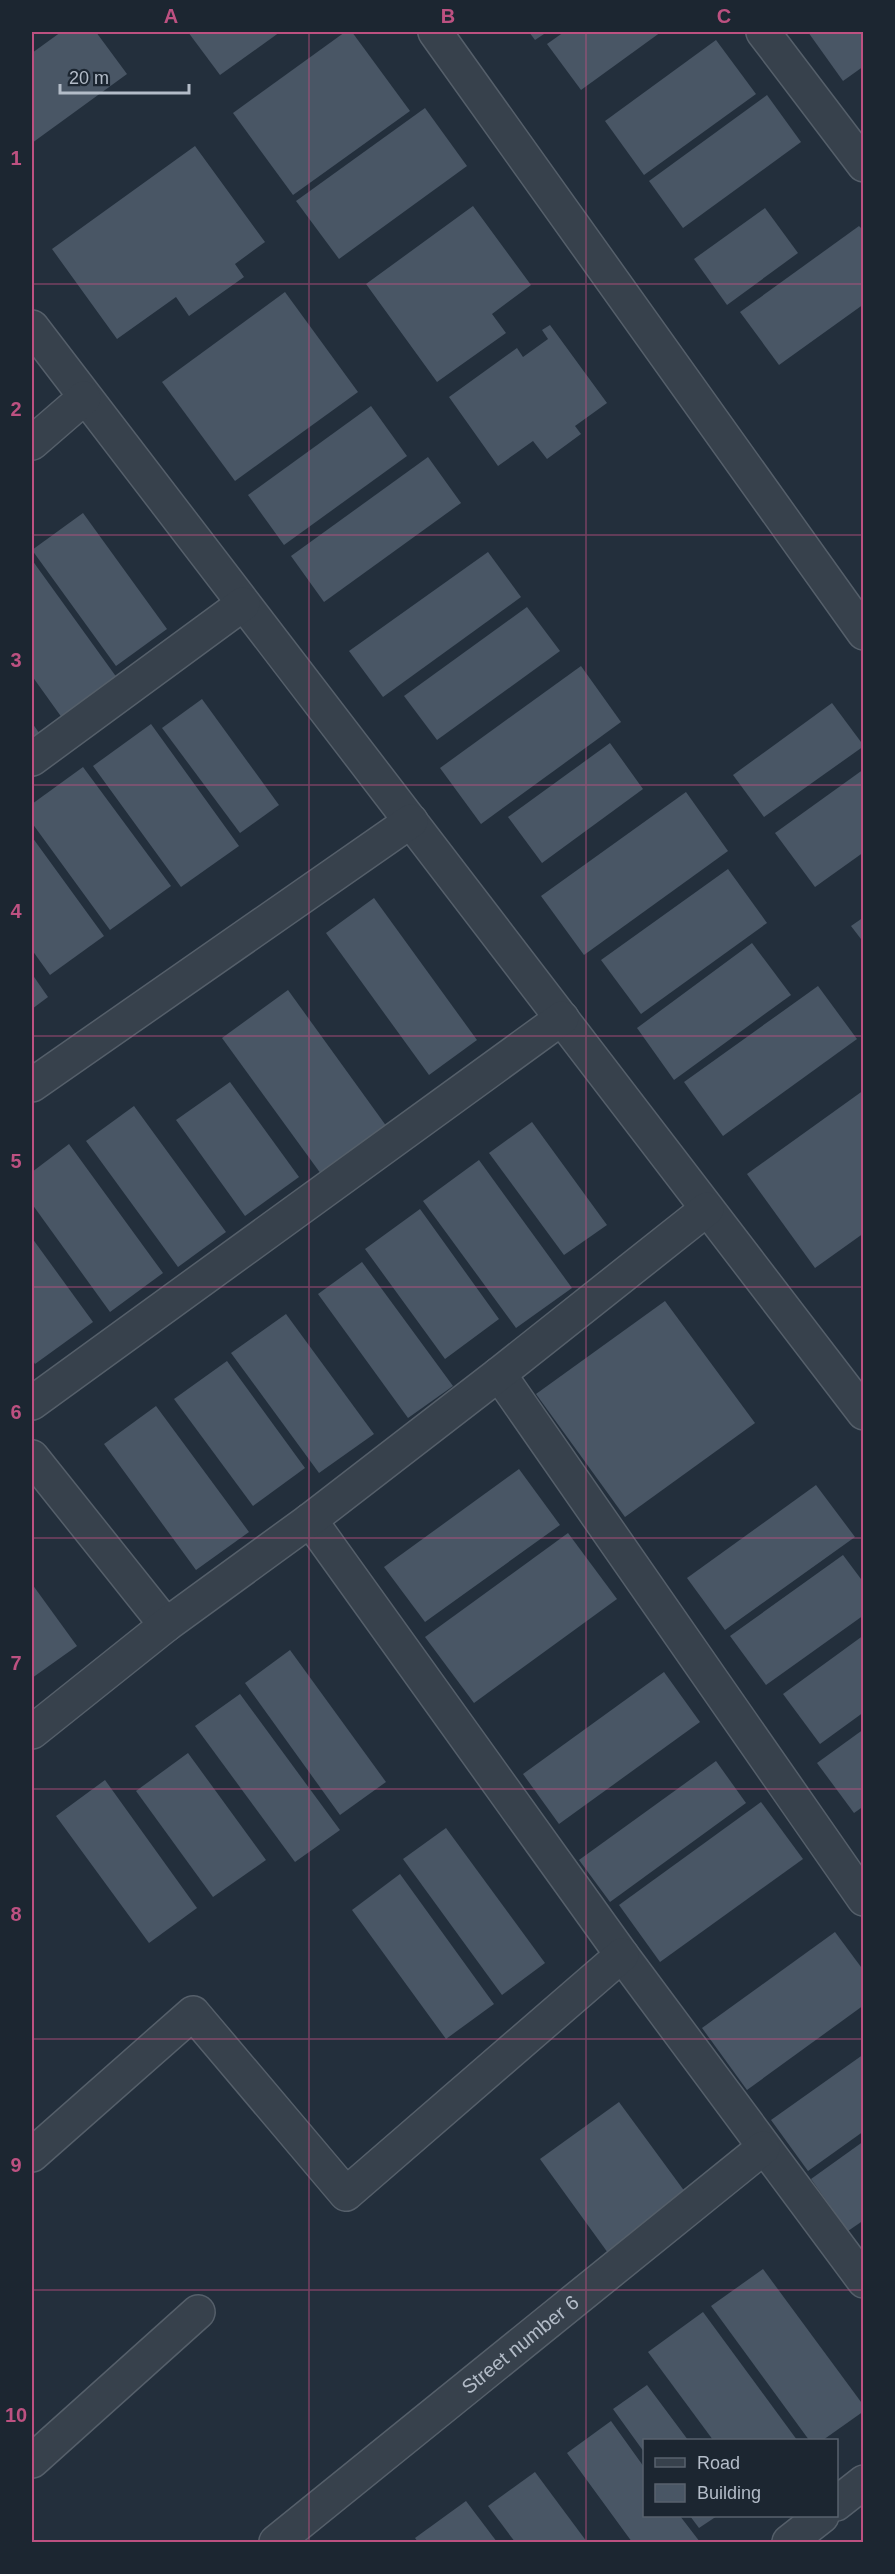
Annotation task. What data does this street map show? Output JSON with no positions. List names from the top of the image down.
{
  "streets": {
    "street": ["Street number 6"]
  },
  "legend": ["Road", "Building"],
  "scale_bar": "20 m",
  "grid": {
    "columns": ["A", "B", "C"],
    "rows": [
      "1",
      "2",
      "3",
      "4",
      "5",
      "6",
      "7",
      "8",
      "9",
      "10"
    ]
  }
}
